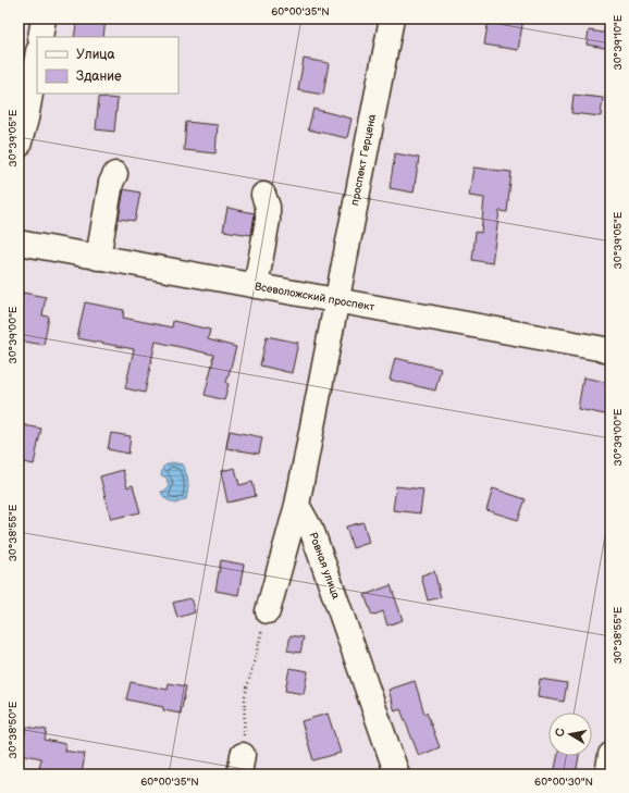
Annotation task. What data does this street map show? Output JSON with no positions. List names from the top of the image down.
{
  "streets": {
    "street": ["проспект Герцена", "Всеволожский проспект", "Ровная улица"]
  },
  "crossings": [
    ["проспект Герцена", "Всеволожский проспект"]
  ],
  "legend": ["Улица", "Здание"],
  "north": "left",
  "coordinates": [
    "60°00'35\"N",
    "30°39'10\"E",
    "30°39'05\"E",
    "30°39'00\"E",
    "30°38'55\"E",
    "30°38'50\"E",
    "60°00'30\"N"
  ]
}
